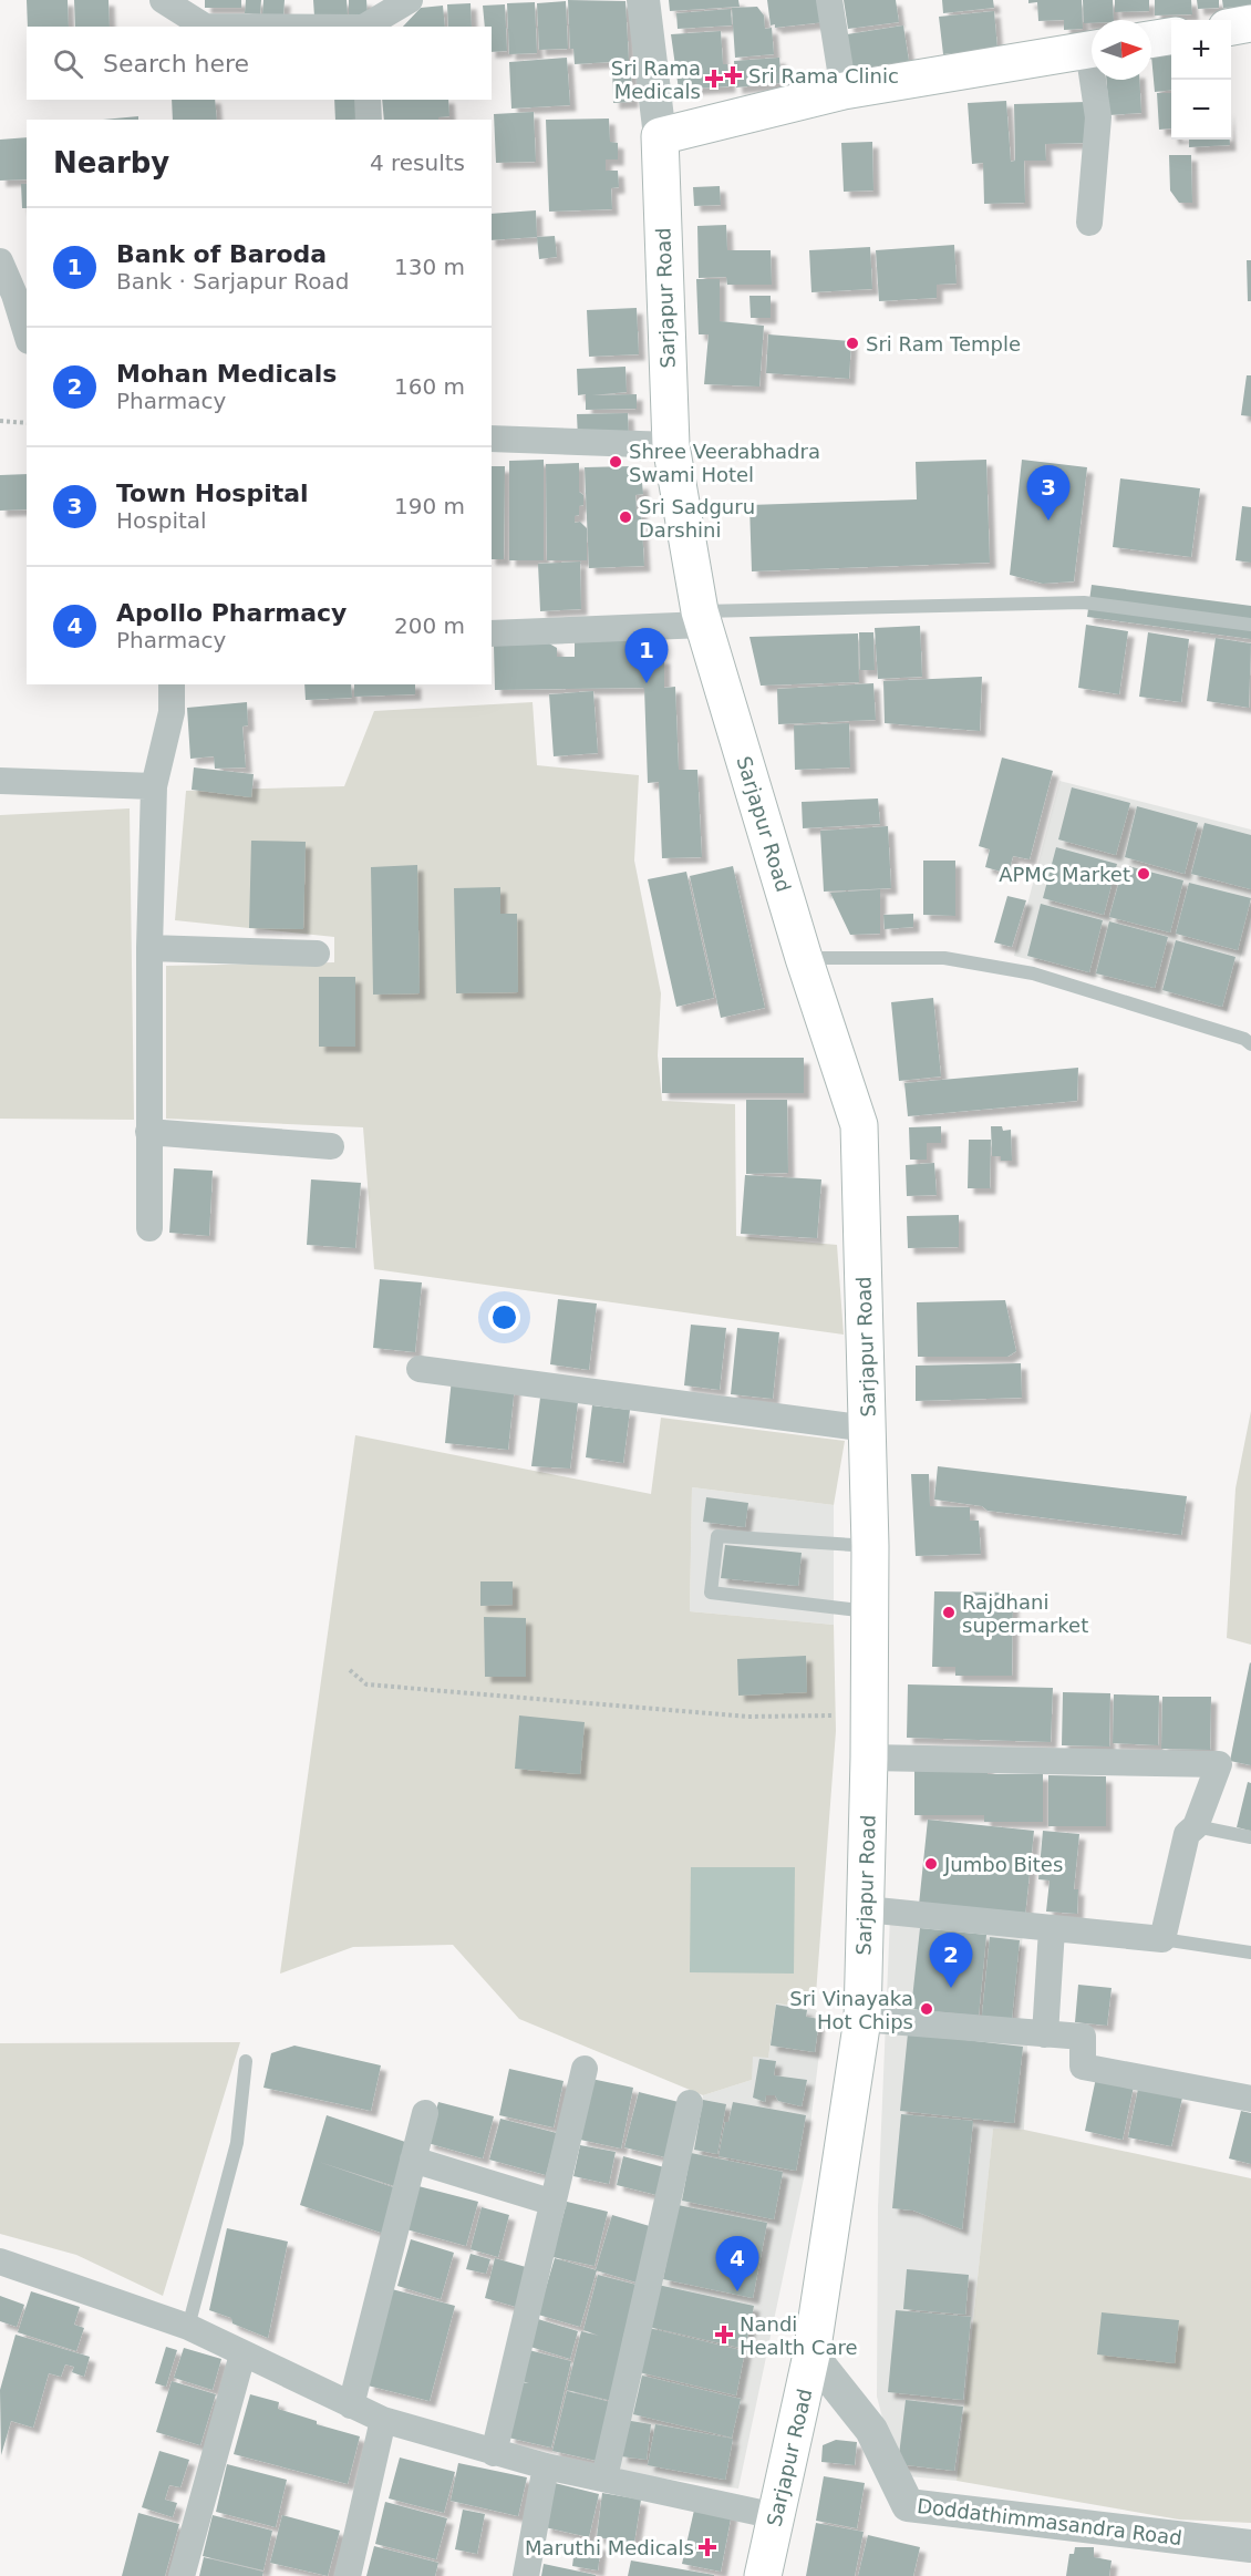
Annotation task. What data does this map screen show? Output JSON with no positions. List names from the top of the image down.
{
  "streets": {
    "main road": ["Sarjapur Road"],
    "street": ["Doddathimmasandra Road"]
  },
  "crossings": [
    ["Sarjapur Road", "Doddathimmasandra Road"]
  ],
  "places": {
    "health": [
      "Sri Rama Clinic",
      "Sri Rama Medicals",
      "Nandi Health Care",
      "Maruthi Medicals"
    ],
    "other": [
      "Sri Ram Temple",
      "Shree Veerabhadra Swami Hotel",
      "Sri Sadguru Darshini",
      "APMC Market",
      "Rajdhani supermarket",
      "Jumbo Bites",
      "Sri Vinayaka Hot Chips"
    ]
  },
  "north": "right",
  "page": {
    "map_buttons": ["+", "−"],
    "search": "Search here",
    "heading": ["Nearby", "4 results"],
    "list": [
      {
        "mark": "1",
        "name": "Bank of Baroda",
        "note": "Bank · Sarjapur Road",
        "value": "130 m"
      },
      {
        "mark": "2",
        "name": "Mohan Medicals",
        "note": "Pharmacy",
        "value": "160 m"
      },
      {
        "mark": "3",
        "name": "Town Hospital",
        "note": "Hospital",
        "value": "190 m"
      },
      {
        "mark": "4",
        "name": "Apollo Pharmacy",
        "note": "Pharmacy",
        "value": "200 m"
      }
    ],
    "pins": [
      "3",
      "1",
      "2",
      "4"
    ]
  }
}
